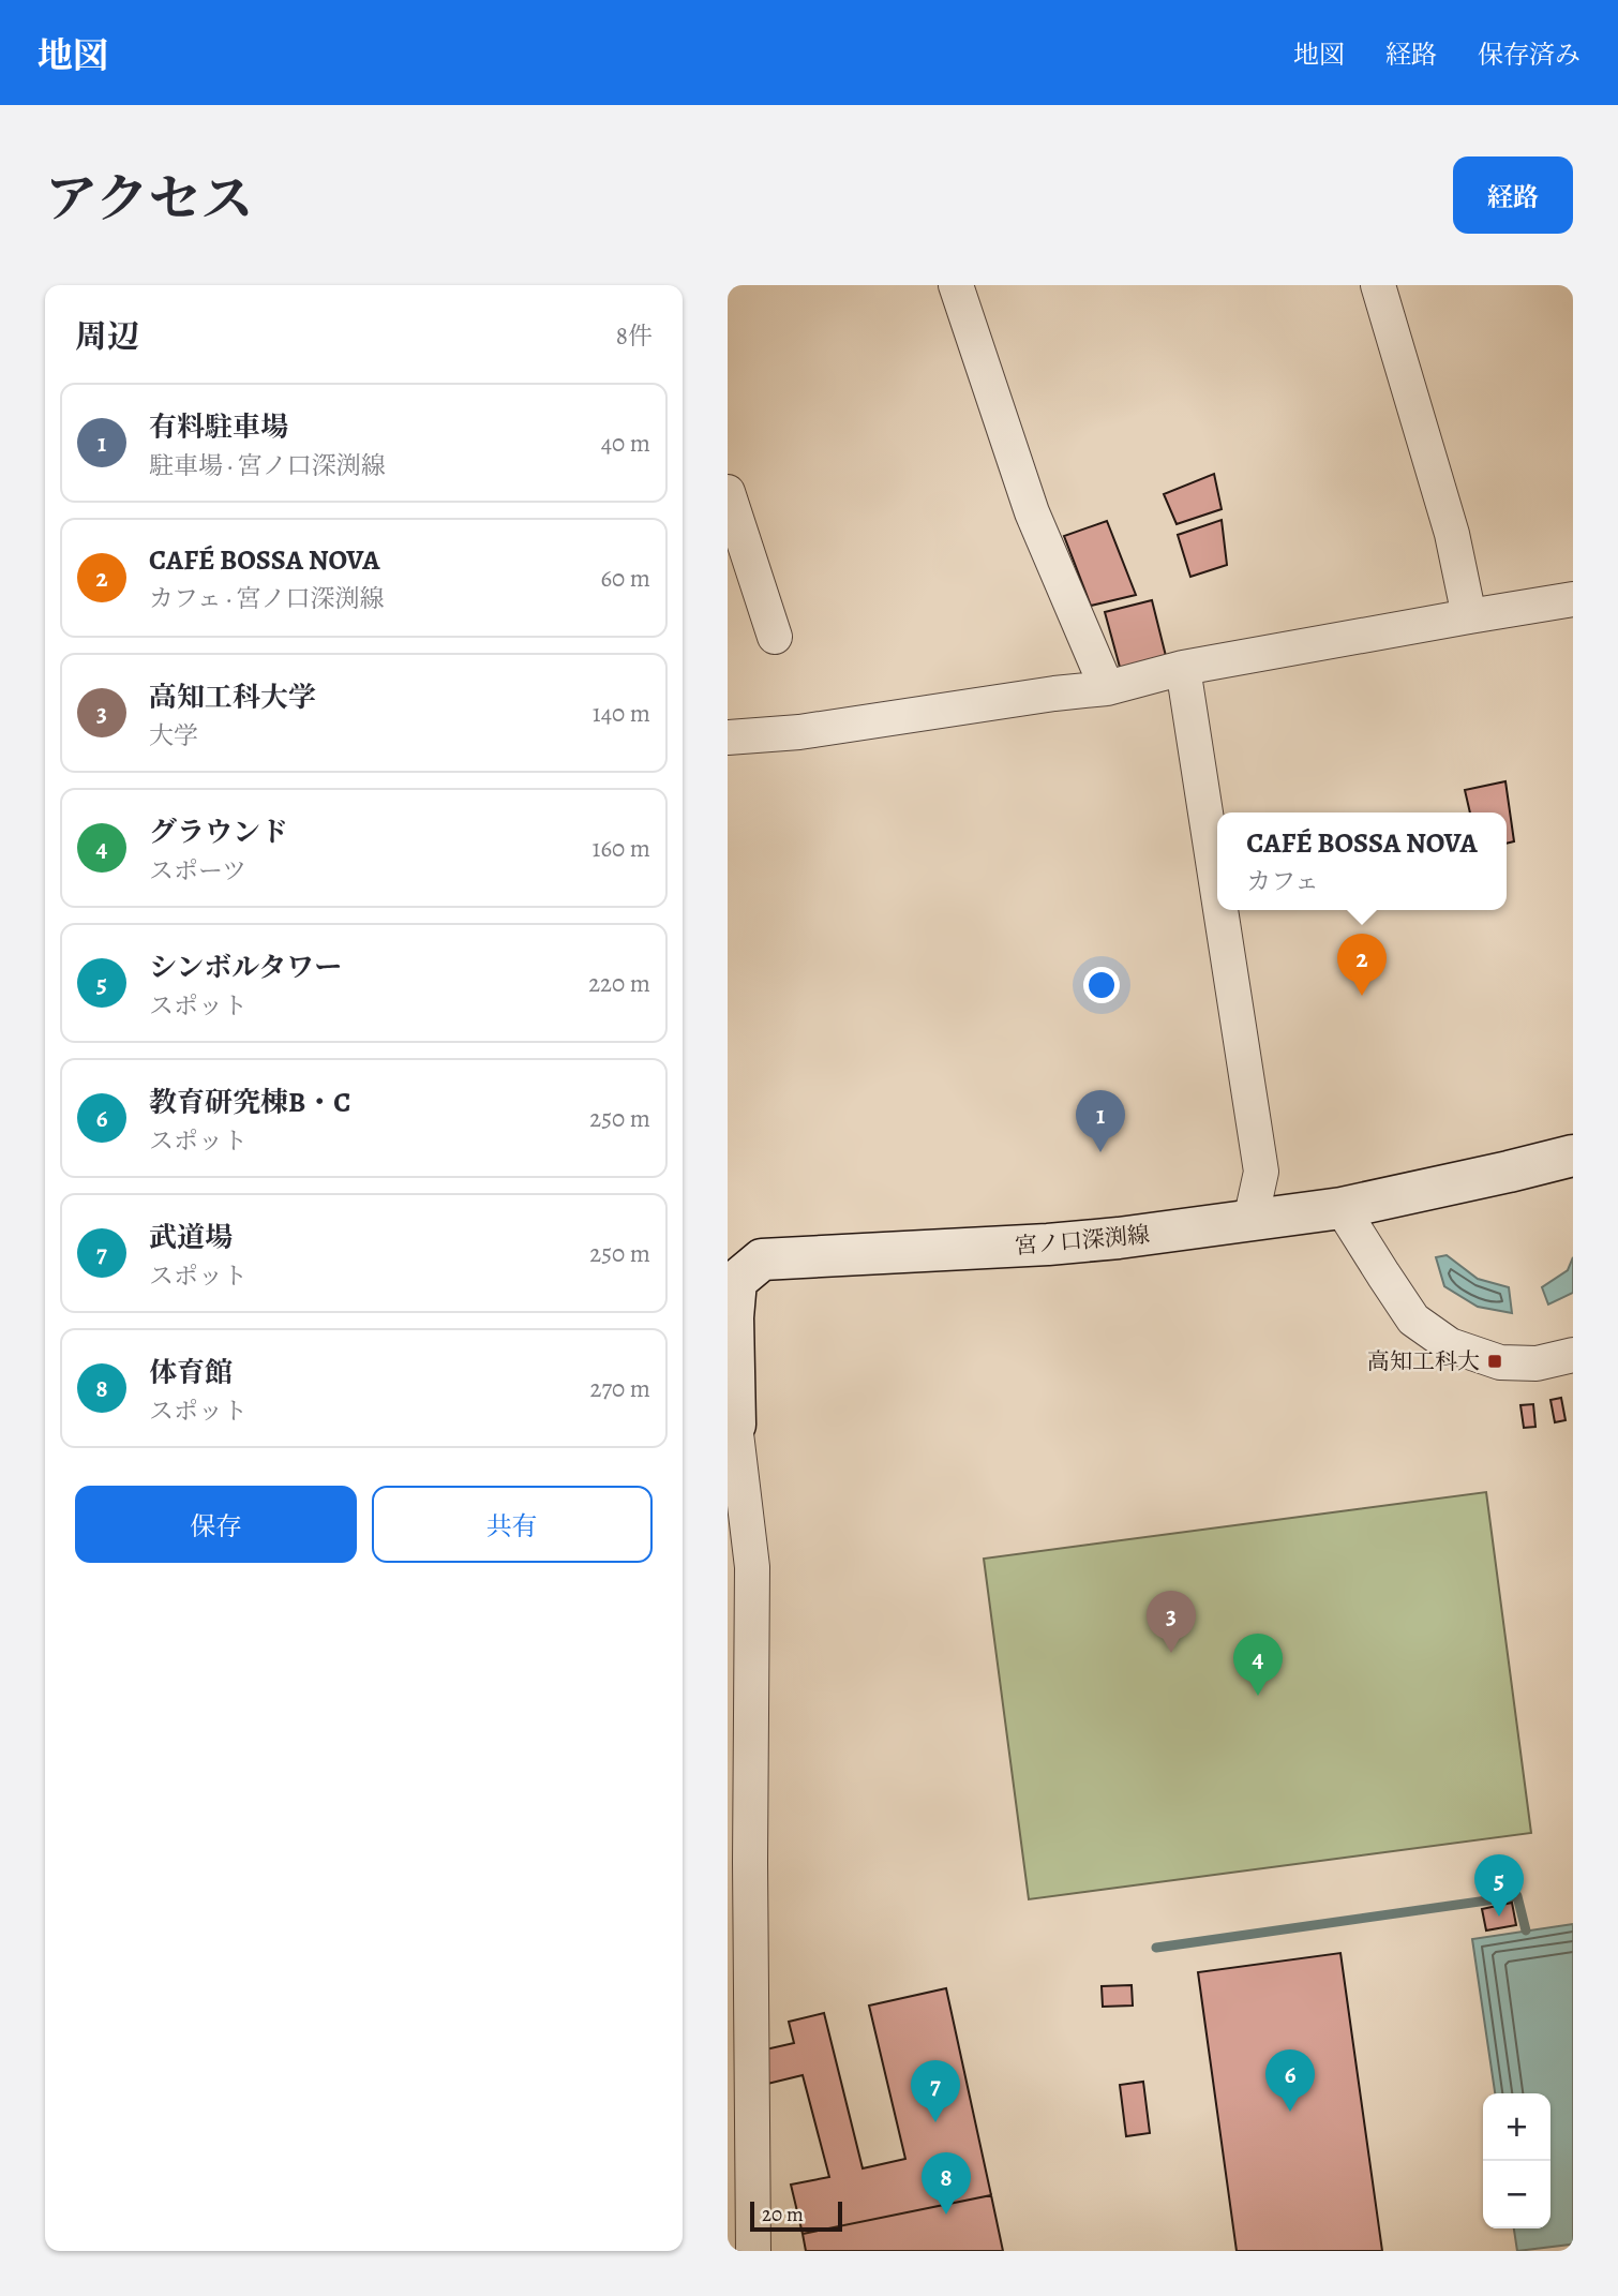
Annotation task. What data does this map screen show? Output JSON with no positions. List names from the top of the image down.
{
  "streets": {
    "main road": ["宮ノ口深渕線"]
  },
  "places": {
    "transit": ["高知工科大"]
  },
  "scale_bar": "20 m",
  "page": {
    "header": "地図",
    "nav": ["地図", "経路", "保存済み"],
    "title": "アクセス",
    "buttons": [
      "経路",
      ["保存", "共有"]
    ],
    "heading": ["周辺", "8件"],
    "list": [
      {
        "mark": "1",
        "name": "有料駐車場",
        "note": "駐車場 · 宮ノ口深渕線",
        "value": "40 m"
      },
      {
        "mark": "2",
        "name": "CAFÉ BOSSA NOVA",
        "note": "カフェ · 宮ノ口深渕線",
        "value": "60 m"
      },
      {
        "mark": "3",
        "name": "高知工科大学",
        "note": "大学",
        "value": "140 m"
      },
      {
        "mark": "4",
        "name": "グラウンド",
        "note": "スポーツ",
        "value": "160 m"
      },
      {
        "mark": "5",
        "name": "シンボルタワー",
        "note": "スポット",
        "value": "220 m"
      },
      {
        "mark": "6",
        "name": "教育研究棟B・C",
        "note": "スポット",
        "value": "250 m"
      },
      {
        "mark": "7",
        "name": "武道場",
        "note": "スポット",
        "value": "250 m"
      },
      {
        "mark": "8",
        "name": "体育館",
        "note": "スポット",
        "value": "270 m"
      }
    ],
    "popup": ["CAFÉ BOSSA NOVA", "カフェ"],
    "pins": [
      "2",
      "1",
      "3",
      "4",
      "5",
      "6",
      "7",
      "8"
    ],
    "map_buttons": ["+", "−"],
    "scale": "20 m"
  }
}
